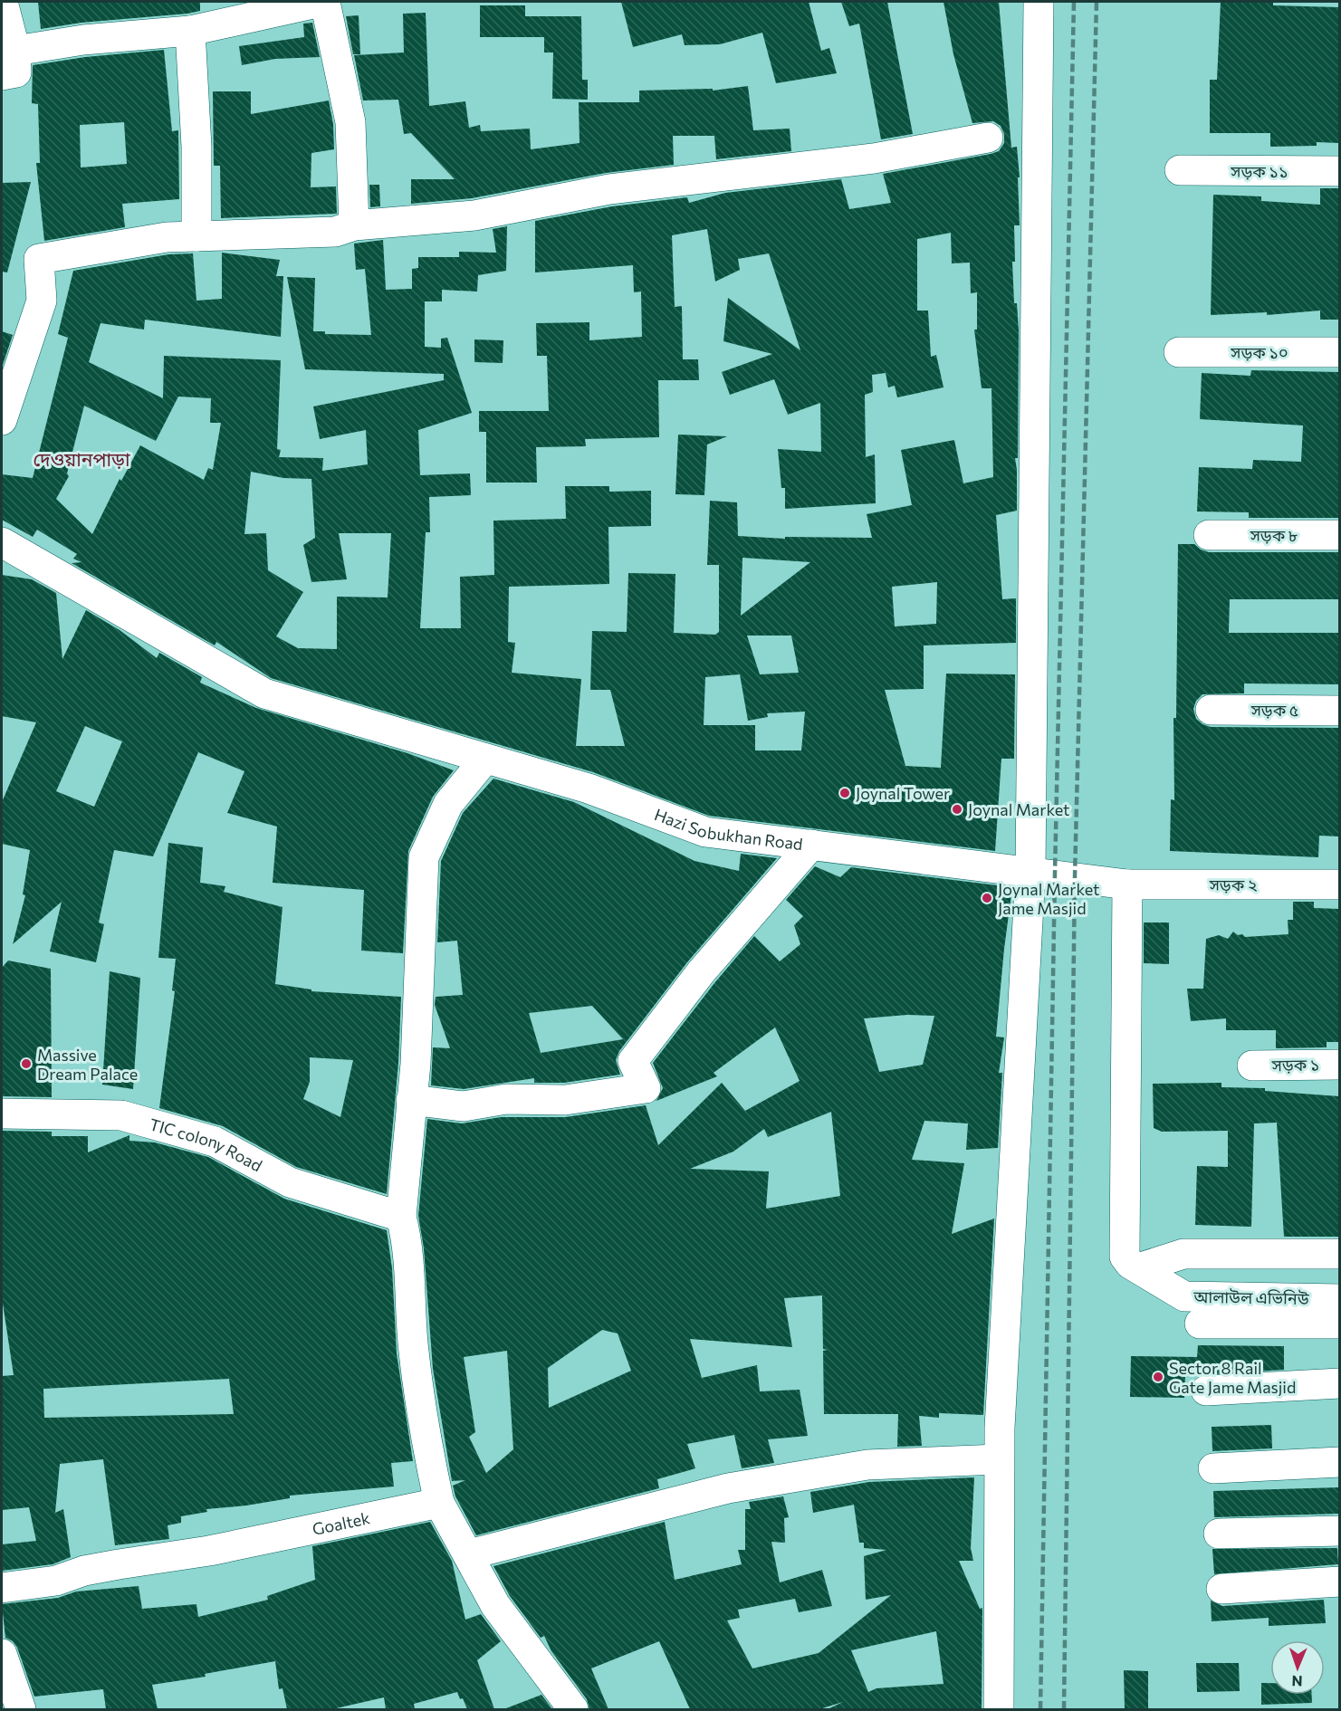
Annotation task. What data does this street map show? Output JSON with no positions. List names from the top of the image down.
{
  "streets": {
    "street": [
      "সড়ক ১১",
      "সড়ক ১০",
      "সড়ক ৮",
      "সড়ক ৫",
      "Hazi Sobukhan Road",
      "সড়ক ২",
      "সড়ক ১",
      "TIC colony Road",
      "আলাউল এভিনিউ",
      "Goaltek"
    ]
  },
  "crossings": [
    ["Hazi Sobukhan Road", "সড়ক ২"]
  ],
  "districts": ["দেওয়ানপাড়া"],
  "places": [
    "Joynal Tower",
    "Joynal Market",
    "Joynal Market Jame Masjid",
    "Massive Dream Palace",
    "Sector 8 Rail Gate Jame Masjid"
  ],
  "north": "bottom"
}
